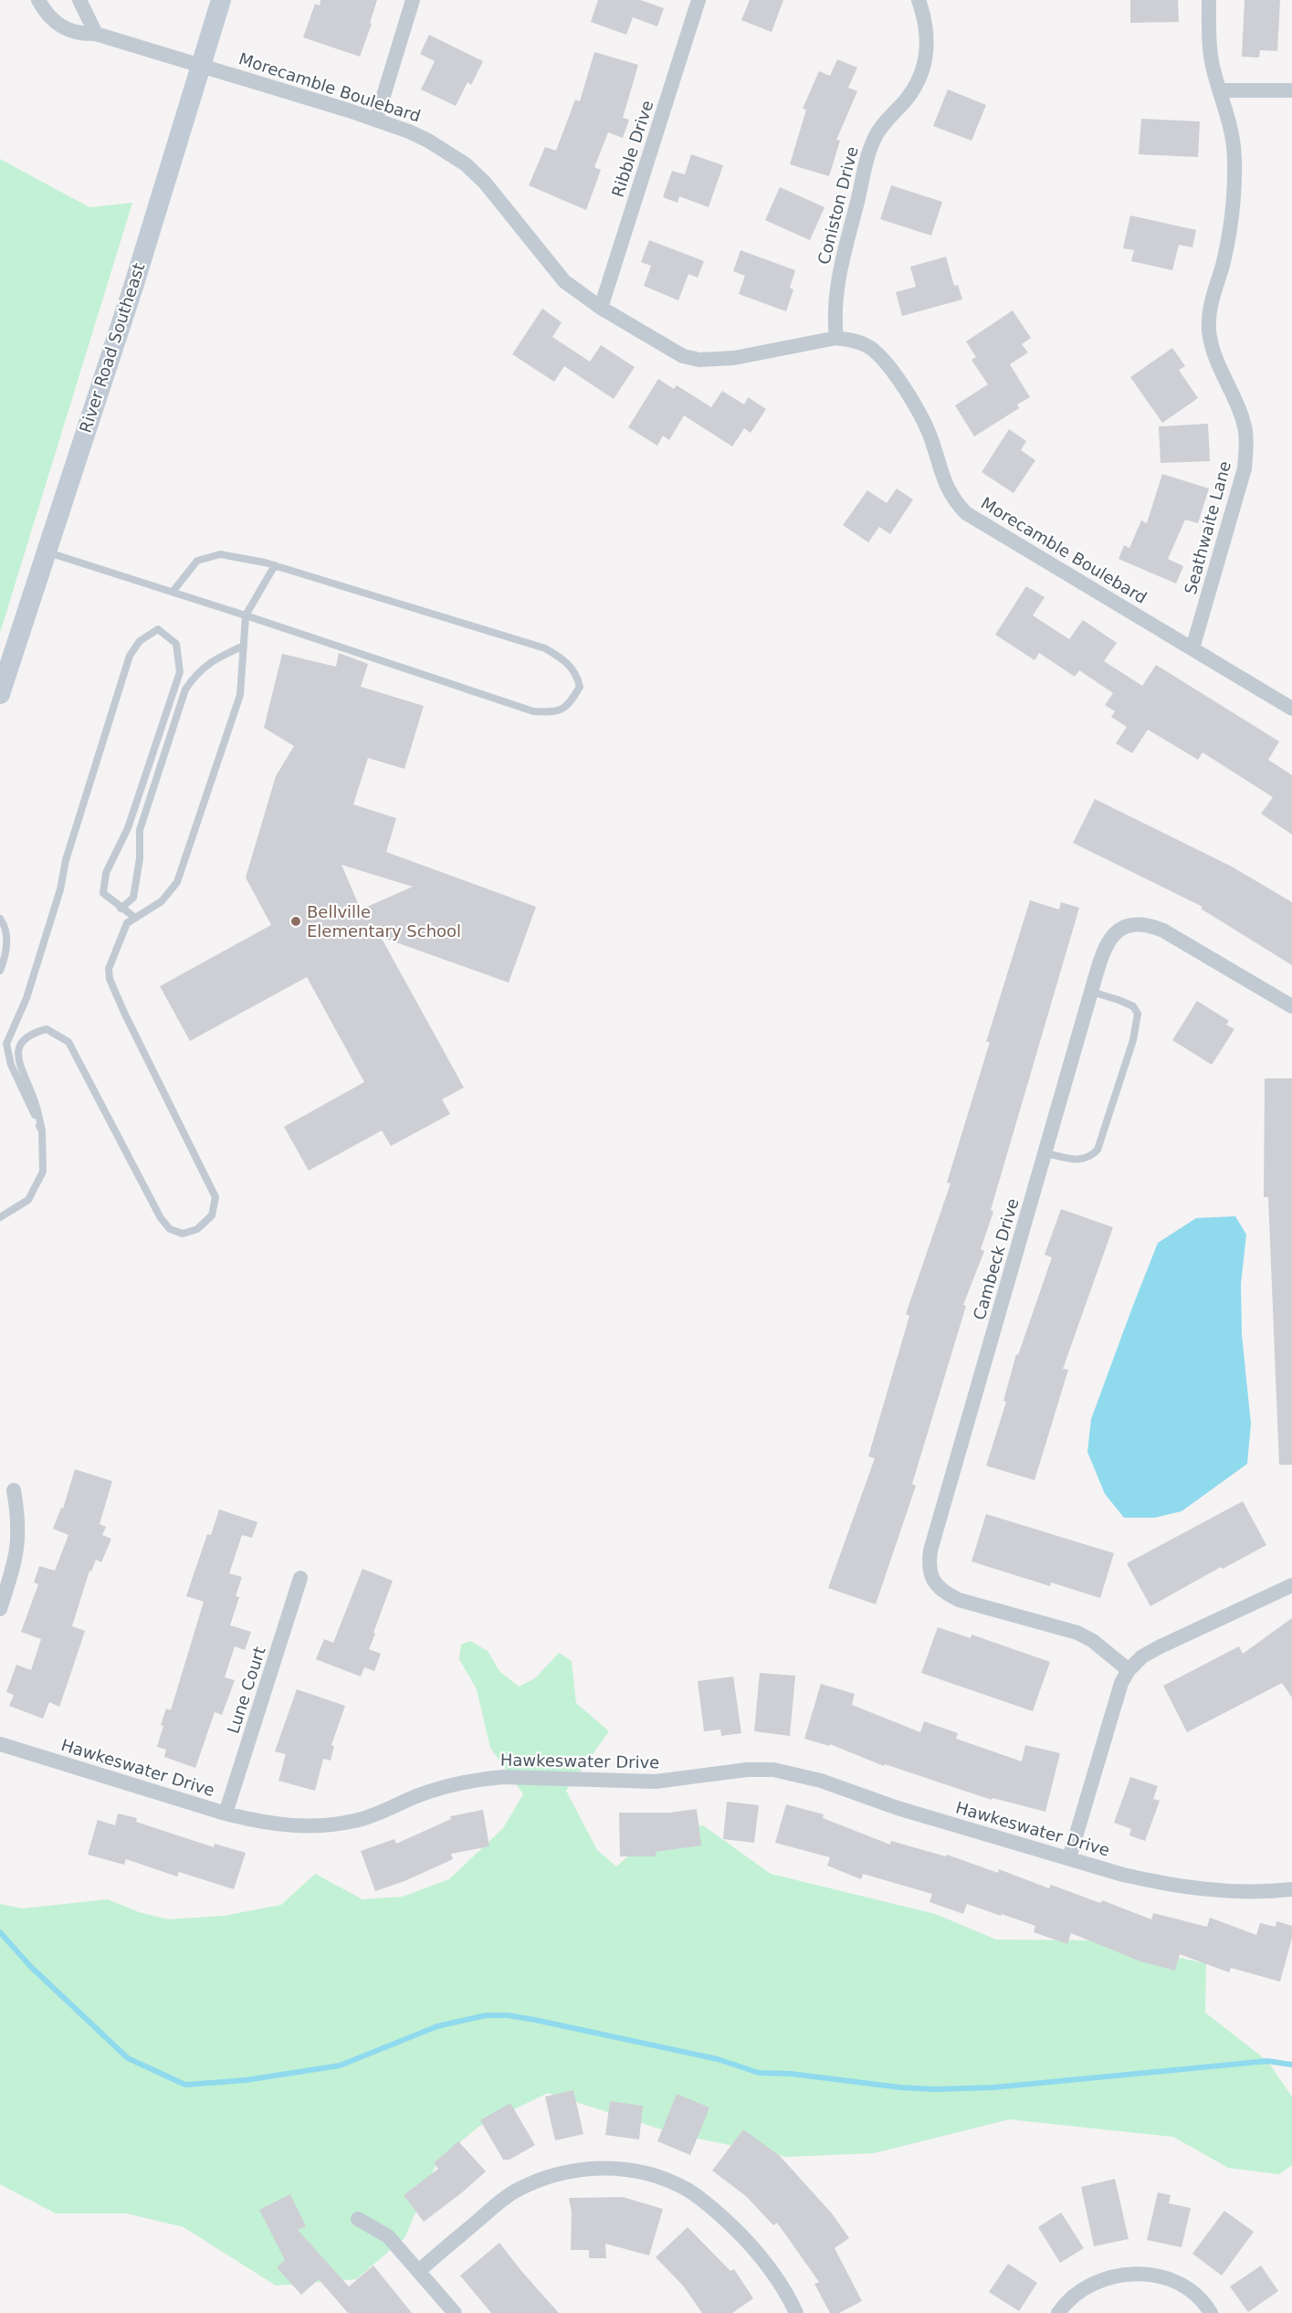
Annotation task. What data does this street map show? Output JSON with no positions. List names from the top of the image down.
{
  "streets": {
    "main road": ["River Road Southeast"],
    "street": [
      "Morecamble Boulebard",
      "Ribble Drive",
      "Coniston Drive",
      "Seathwaite Lane",
      "Cambeck Drive",
      "Lune Court",
      "Hawkeswater Drive"
    ]
  },
  "crossings": [
    ["Morecamble Boulebard", "Ribble Drive"],
    ["Morecamble Boulebard", "Coniston Drive"],
    ["Morecamble Boulebard", "River Road Southeast"],
    ["Morecamble Boulebard", "Seathwaite Lane"],
    ["Lune Court", "Hawkeswater Drive"]
  ],
  "places": ["Bellville Elementary School"]
}
